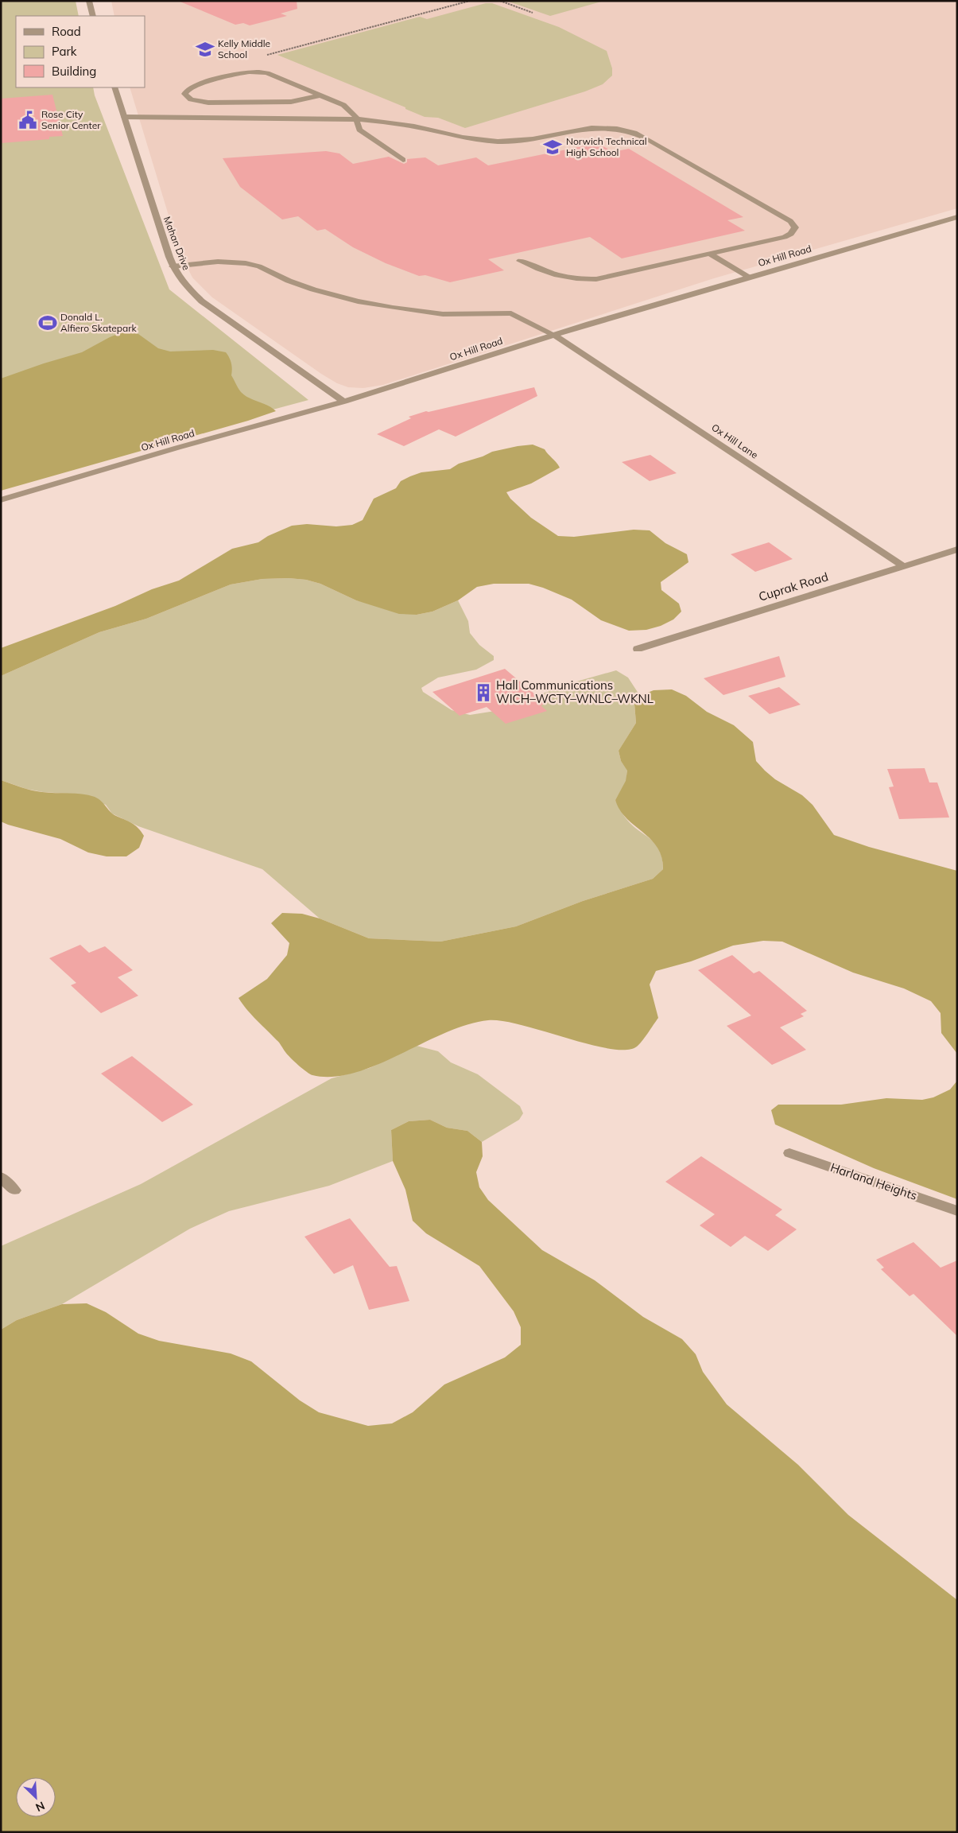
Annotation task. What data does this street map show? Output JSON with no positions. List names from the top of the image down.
{
  "streets": {
    "street": [
      "Mahan Drive",
      "Ox Hill Road",
      "Ox Hill Lane",
      "Cuprak Road",
      "Harland Heights"
    ]
  },
  "crossings": [
    ["Mahan Drive", "Ox Hill Road"],
    ["Mahan Drive", "Ox Hill Lane"],
    ["Ox Hill Road", "Ox Hill Lane"],
    ["Ox Hill Lane", "Cuprak Road"]
  ],
  "places": {
    "school or university": ["Kelly Middle School", "Norwich Technical High School"],
    "public building": ["Rose City Senior Center"],
    "sports": ["Donald L. Alfiero Skatepark"],
    "building": ["Hall Communications WICH–WCTY–WNLC–WKNL"]
  },
  "legend": ["Road", "Park", "Building"],
  "north": "bottom right"
}
